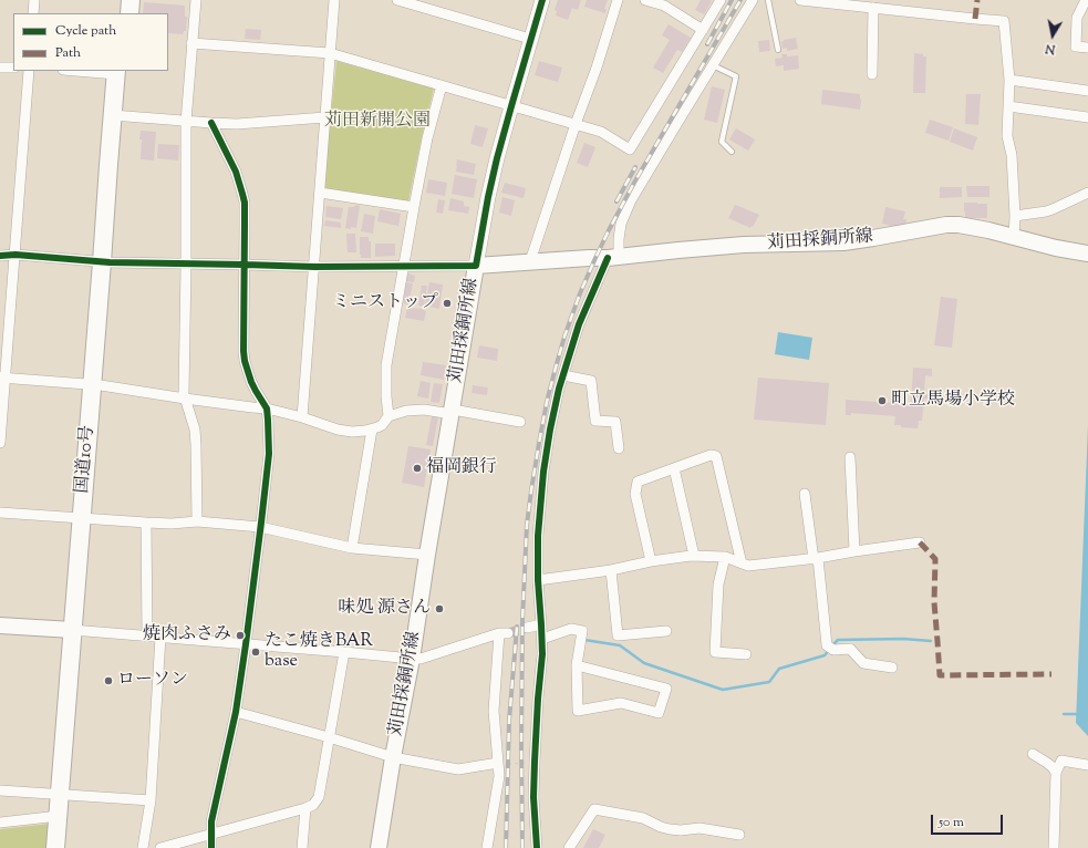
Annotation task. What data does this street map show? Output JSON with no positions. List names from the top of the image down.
{
  "streets": {
    "highway": ["国道10号"],
    "main road": ["苅田採銅所線"]
  },
  "parks": ["苅田新開公園"],
  "places": [
    "ミニストップ",
    "町立馬場小学校",
    "福岡銀行",
    "味処 源さん",
    "焼肉ふさみ",
    "たこ焼きBAR base",
    "ローソン"
  ],
  "legend": ["Cycle path", "Path"],
  "scale_bar": "50 m",
  "north": "bottom"
}
